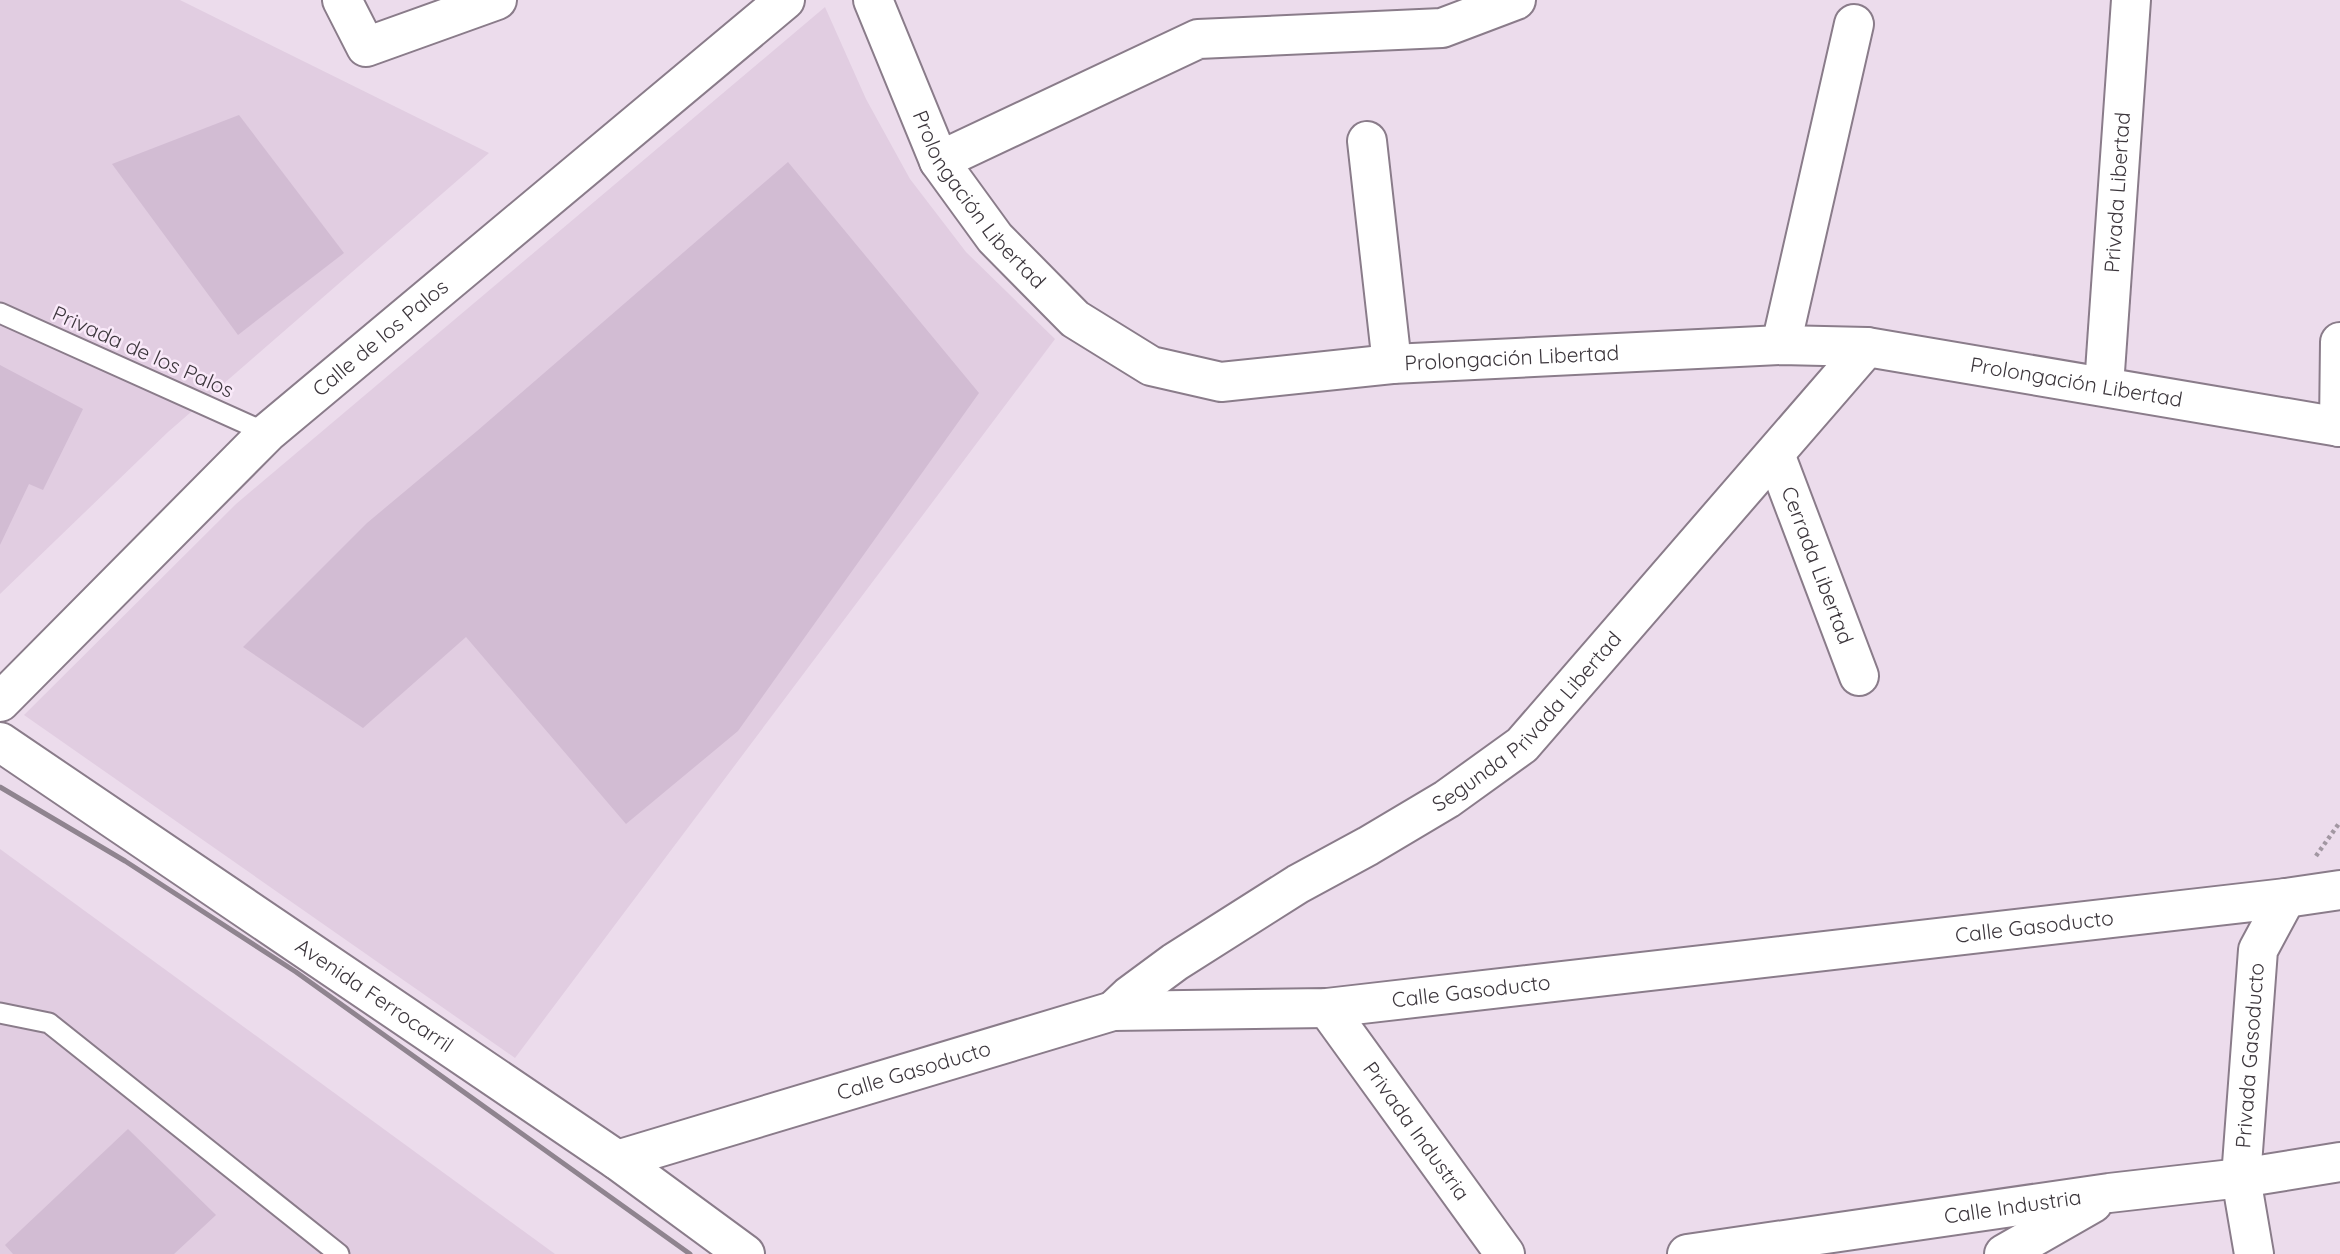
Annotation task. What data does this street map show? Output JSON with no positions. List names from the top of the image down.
{
  "streets": {
    "street": [
      "Privada Libertad",
      "Prolongación Libertad",
      "Calle de los Palos",
      "Cerrada Libertad",
      "Segunda Privada Libertad",
      "Calle Gasoducto",
      "Avenida Ferrocarril",
      "Privada Gasoducto",
      "Privada Industria",
      "Calle Industria"
    ],
    "lane": ["Privada de los Palos"]
  },
  "crossings": [
    ["Privada Libertad", "Prolongación Libertad"],
    ["Prolongación Libertad", "Segunda Privada Libertad"],
    ["Calle de los Palos", "Privada de los Palos"],
    ["Cerrada Libertad", "Segunda Privada Libertad"],
    ["Segunda Privada Libertad", "Calle Gasoducto"],
    ["Calle Gasoducto", "Avenida Ferrocarril"],
    ["Calle Gasoducto", "Privada Gasoducto"],
    ["Calle Gasoducto", "Privada Industria"],
    ["Privada Gasoducto", "Calle Industria"]
  ]
}
